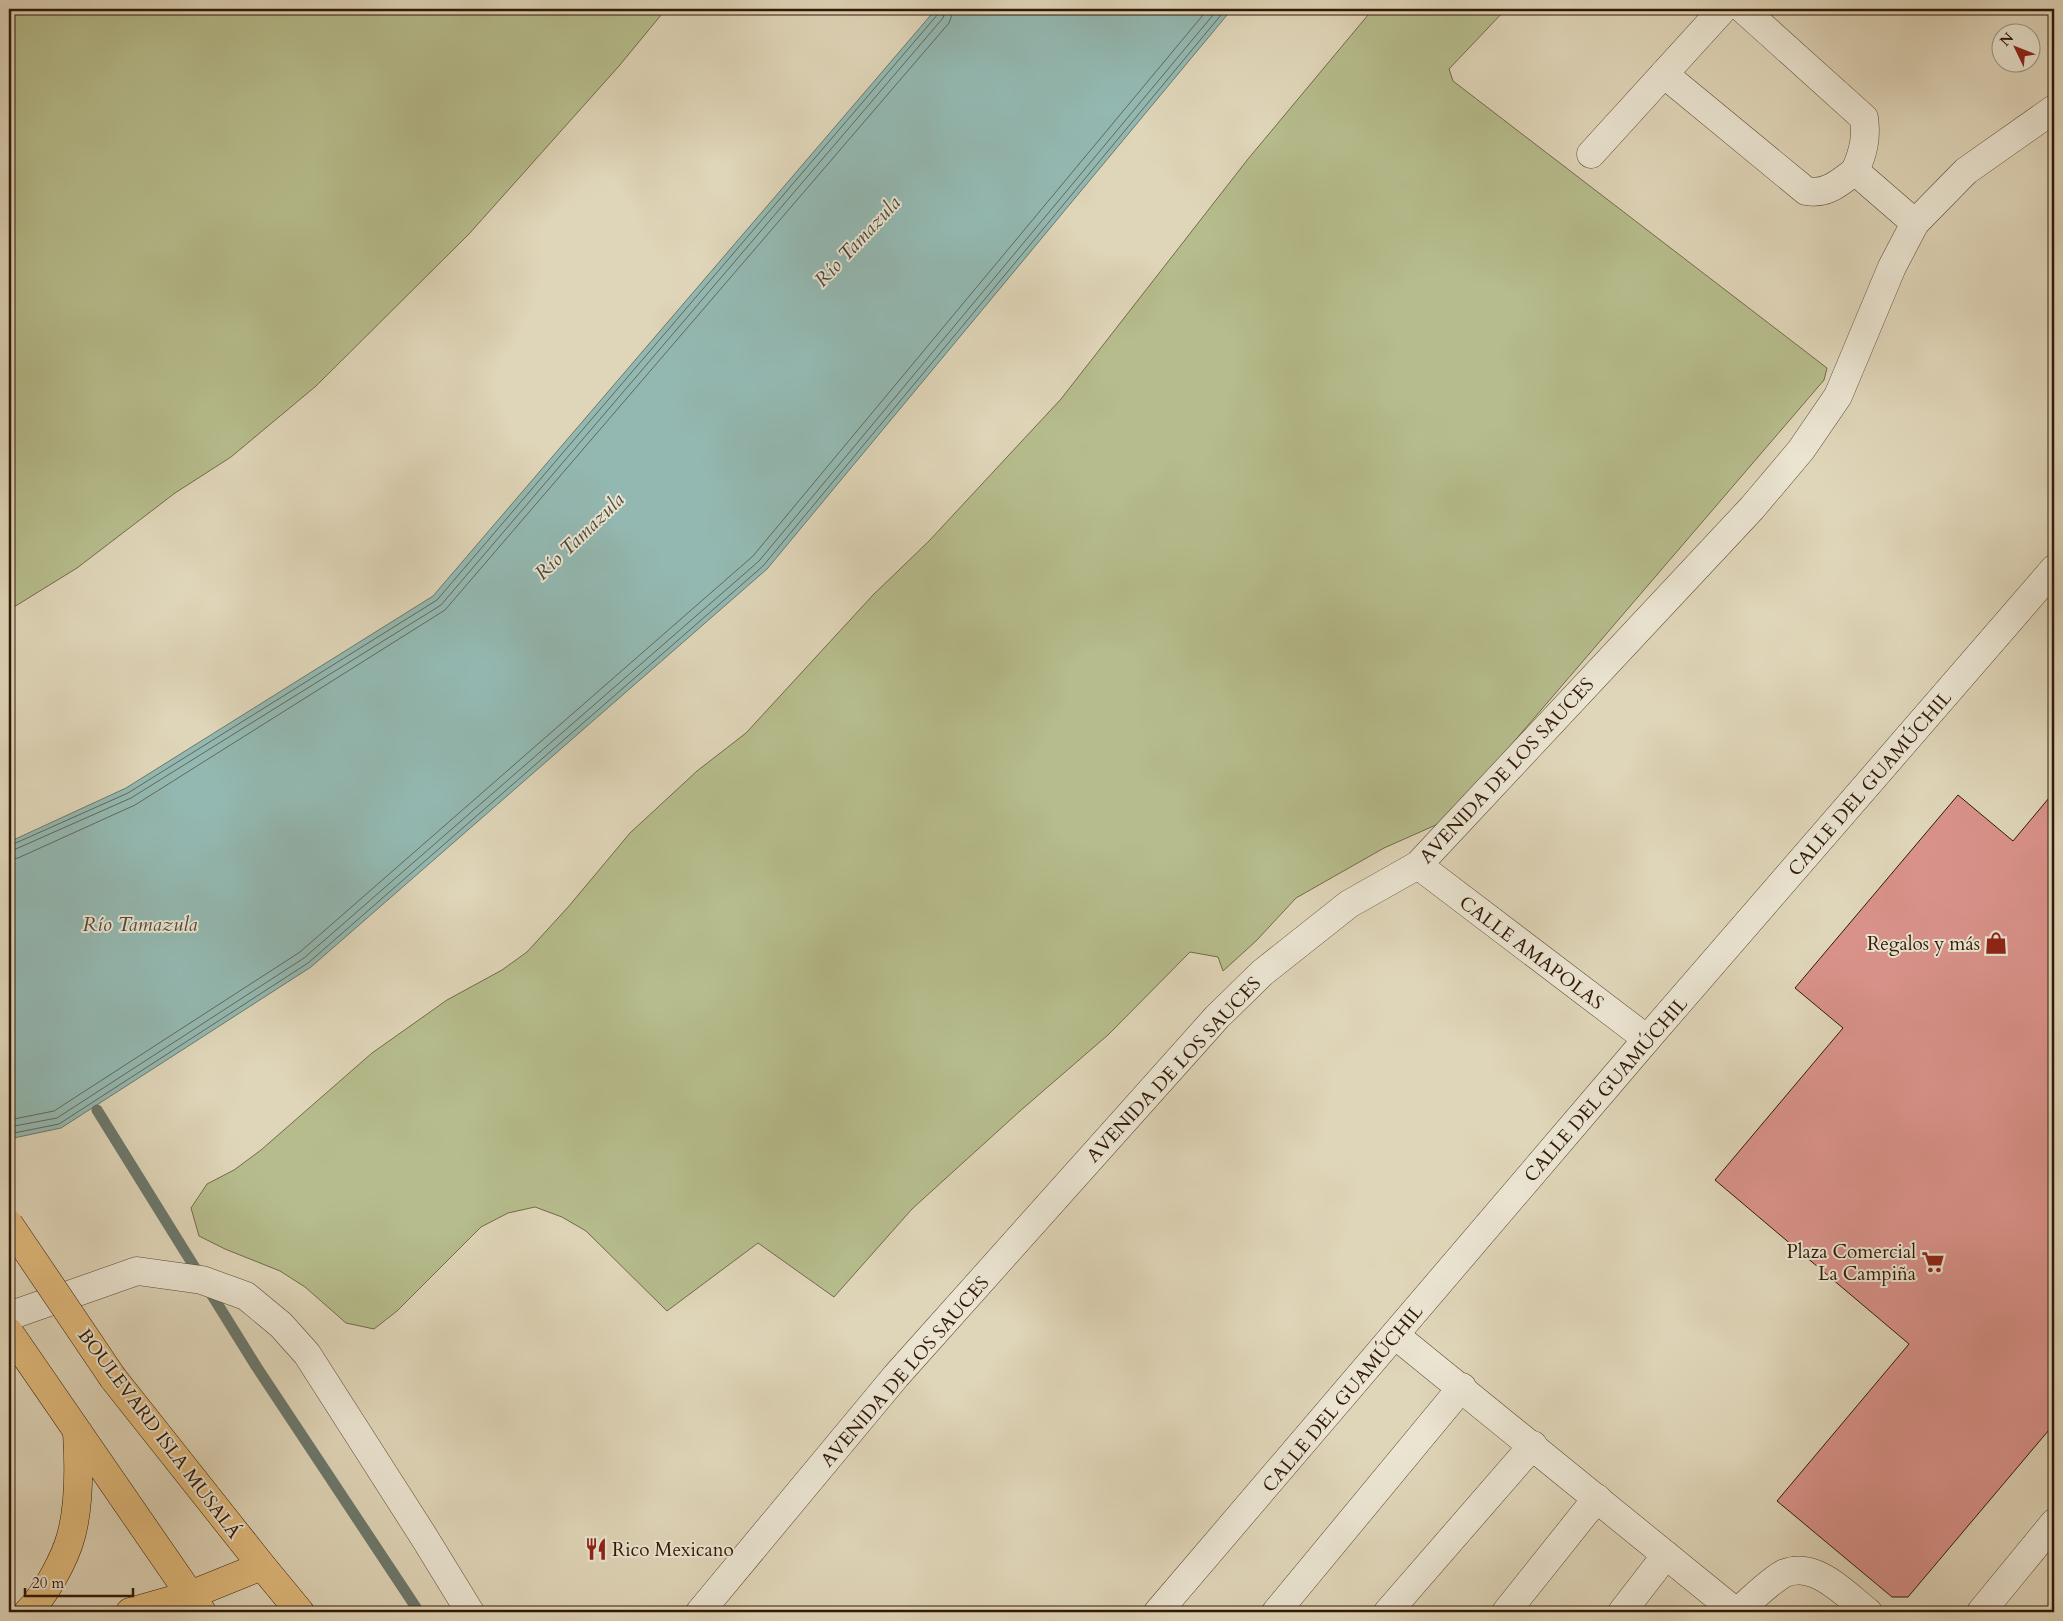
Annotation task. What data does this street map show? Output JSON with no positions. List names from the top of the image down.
{
  "streets": {
    "main road": ["BOULEVARD ISLA MUSALÁ"],
    "street": ["AVENIDA DE LOS SAUCES", "CALLE DEL GUAMÚCHIL", "CALLE AMAPOLAS"]
  },
  "crossings": [
    ["AVENIDA DE LOS SAUCES", "CALLE AMAPOLAS"],
    ["CALLE DEL GUAMÚCHIL", "CALLE AMAPOLAS"]
  ],
  "water": ["Río Tamazula"],
  "places": {
    "shop": ["Regalos y más"],
    "supermarket": ["Plaza Comercial La Campiña"],
    "restaurant": ["Rico Mexicano"]
  },
  "scale_bar": "20 m",
  "north": "top left"
}
